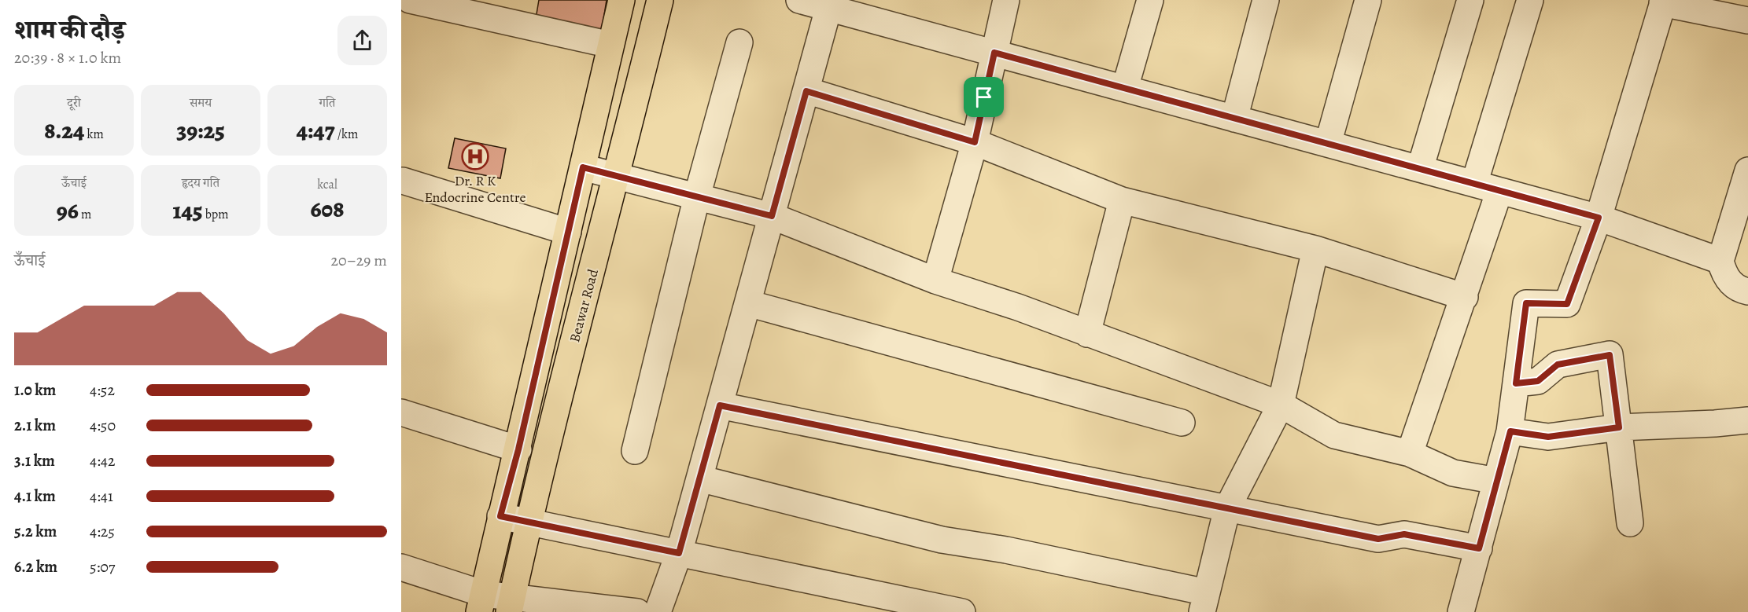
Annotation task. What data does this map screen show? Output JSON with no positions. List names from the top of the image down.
{
  "streets": {
    "main road": ["Beawar Road"]
  },
  "places": {
    "hospital": ["Dr. R K Endocrine Centre"]
  },
  "page": {
    "heading": ["शाम की दौड़", "20:39 · 8 × 1.0 km"],
    "stats": [
      ["दूरी", "8.24 km"],
      ["समय", "39:25"],
      ["गति", "4:47 /km"],
      ["ऊँचाई", "96 m"],
      ["हृदय गति", "145 bpm"],
      ["kcal", "608"]
    ],
    "chart": ["ऊँचाई", "20–29 m"],
    "list": [
      {
        "name": "1.0 km",
        "note": "4:52"
      },
      {
        "name": "2.1 km",
        "note": "4:50"
      },
      {
        "name": "3.1 km",
        "note": "4:42"
      },
      {
        "name": "4.1 km",
        "note": "4:41"
      },
      {
        "name": "5.2 km",
        "note": "4:25"
      },
      {
        "name": "6.2 km",
        "note": "5:07"
      }
    ]
  }
}
